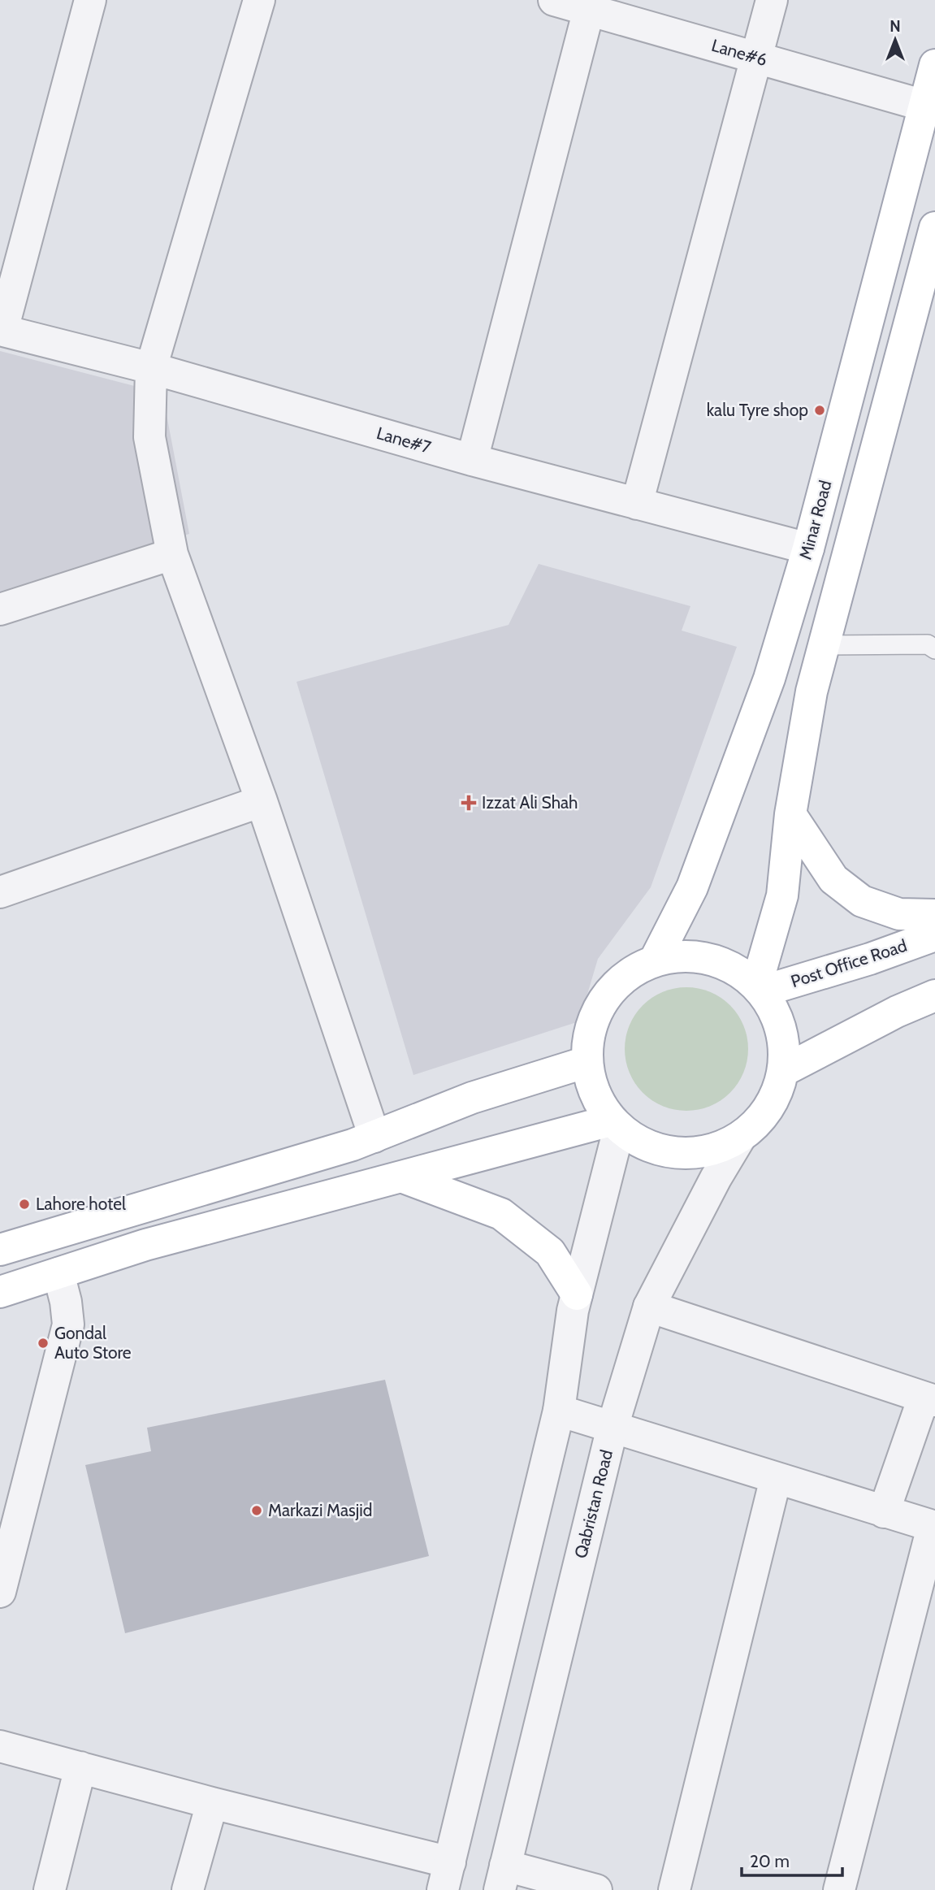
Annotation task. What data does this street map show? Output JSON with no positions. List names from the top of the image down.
{
  "streets": {
    "main road": ["Minar Road", "Post Office Road"],
    "street": ["Lane#6", "Lane#7", "Qabristan Road"]
  },
  "crossings": [
    ["Lane#6", "Minar Road"],
    ["Lane#7", "Minar Road"],
    ["Minar Road", "Post Office Road"],
    ["Minar Road", "Qabristan Road"],
    ["Post Office Road", "Qabristan Road"]
  ],
  "places": {
    "other": [
      "kalu Tyre shop",
      "Lahore hotel",
      "Gondal Auto Store",
      "Markazi Masjid"
    ],
    "health": ["Izzat Ali Shah"]
  },
  "scale_bar": "20 m",
  "north": "top"
}
